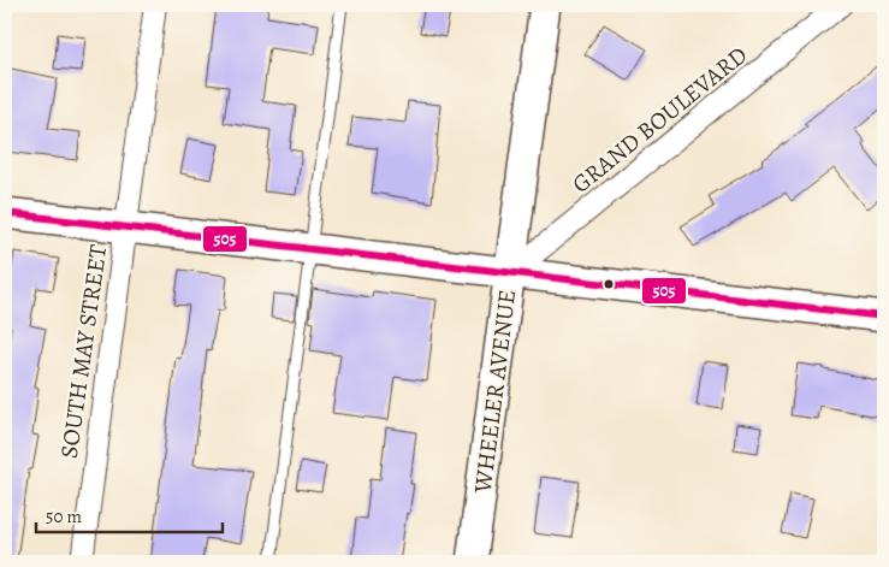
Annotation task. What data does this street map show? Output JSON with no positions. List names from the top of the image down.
{
  "streets": {
    "street": ["GRAND BOULEVARD", "SOUTH MAY STREET", "WHEELER AVENUE"]
  },
  "crossings": [
    ["GRAND BOULEVARD", "WHEELER AVENUE"]
  ],
  "lines": ["transit line 505"],
  "scale_bar": "50 m"
}
